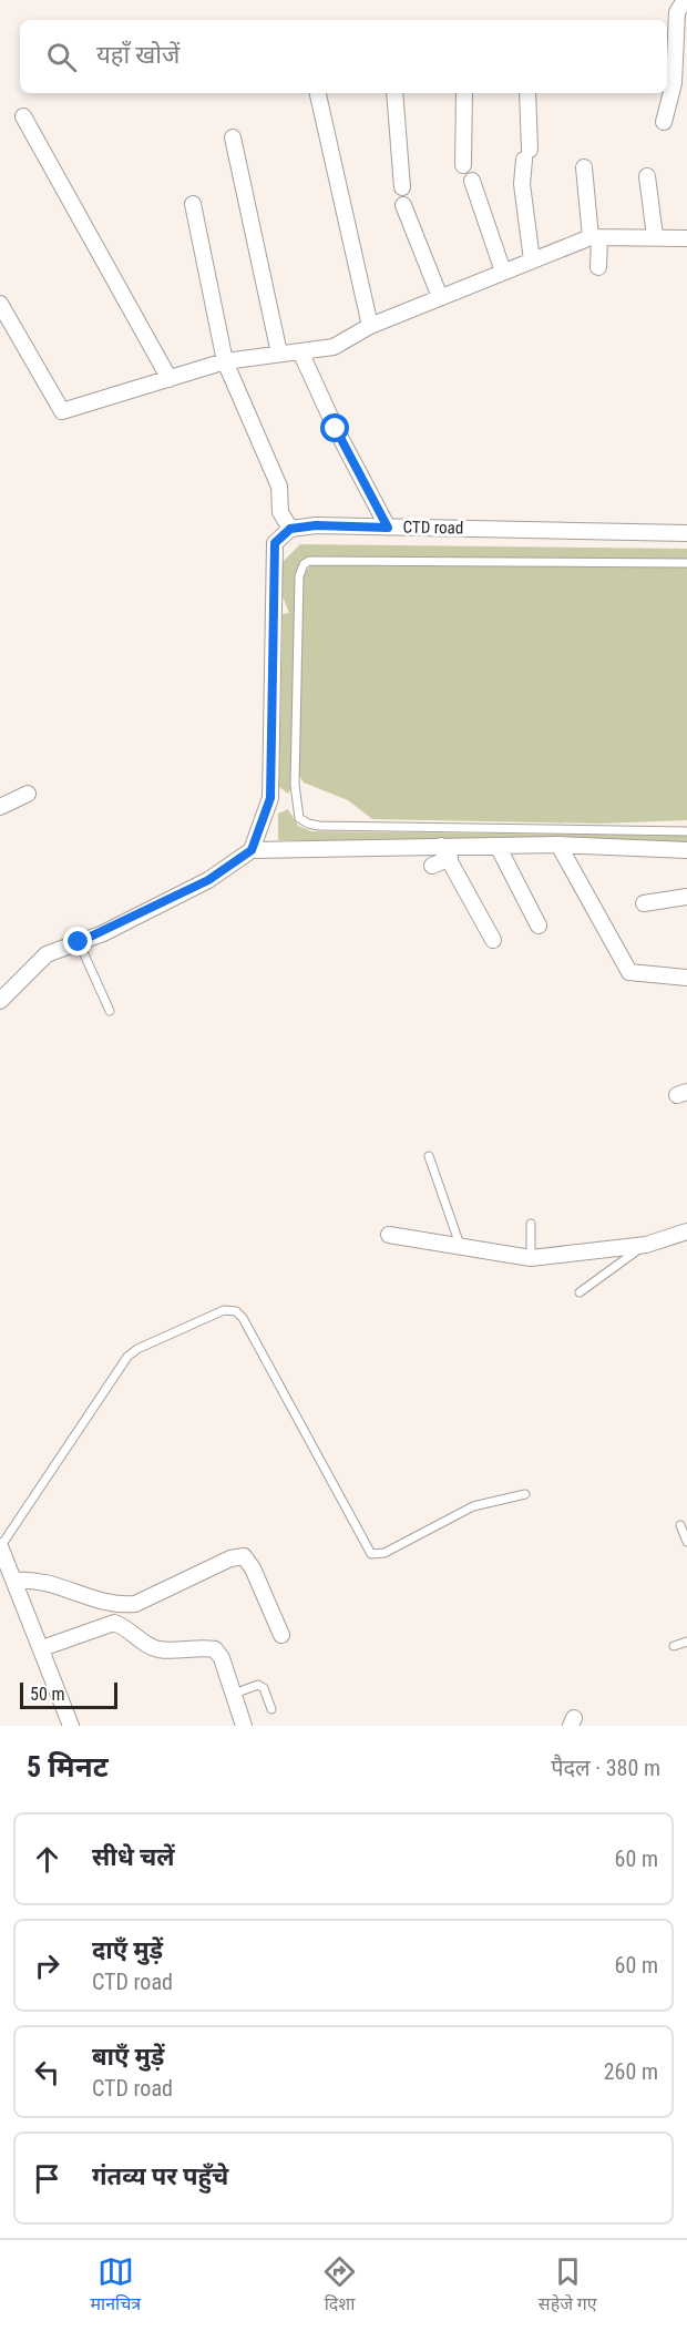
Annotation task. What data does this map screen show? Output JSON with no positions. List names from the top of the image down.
{
  "streets": {
    "street": ["CTD road"]
  },
  "scale_bar": "50 m",
  "page": {
    "search": "यहाँ खोजें",
    "scale": "50 m",
    "heading": ["5 मिनट", "पैदल · 380 m"],
    "list": [
      ["सीधे चलें", "60 m"],
      ["दाएँ मुड़ें", "CTD road", "60 m"],
      ["बाएँ मुड़ें", "CTD road", "260 m"],
      "गंतव्य पर पहुँचे"
    ],
    "nav": ["मानचित्र", "दिशा", "सहेजे गए"]
  }
}
